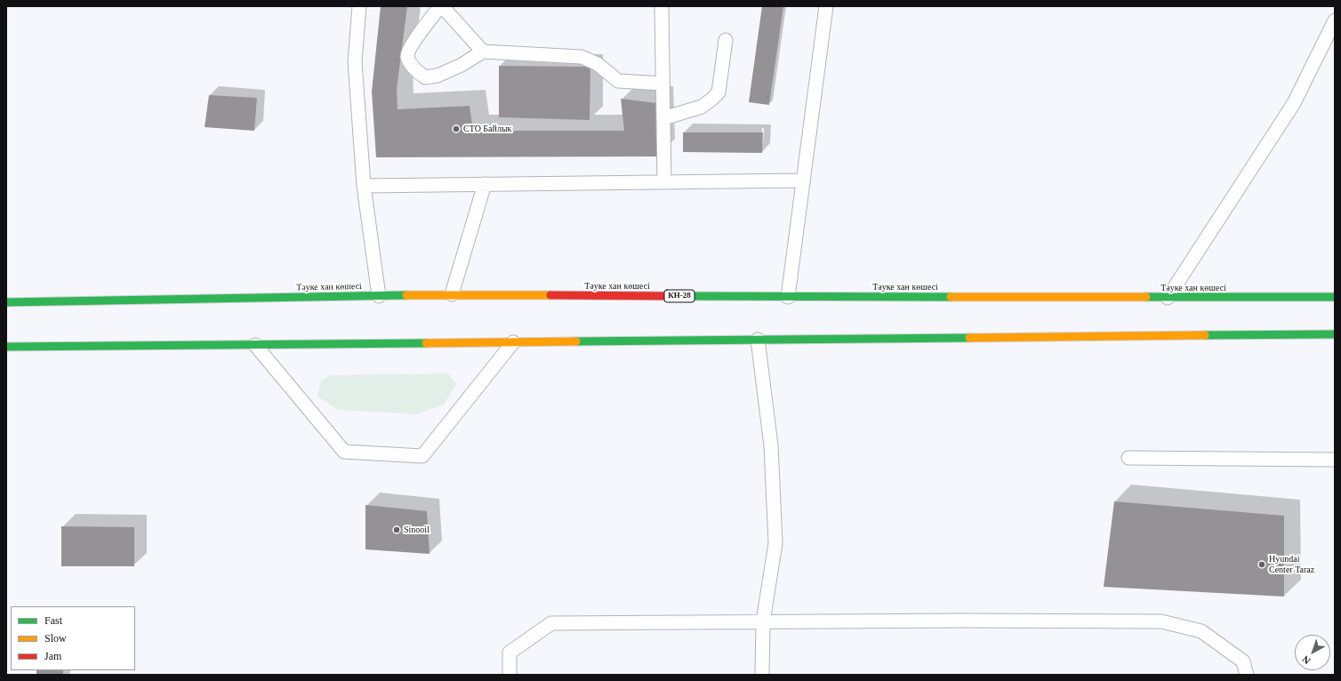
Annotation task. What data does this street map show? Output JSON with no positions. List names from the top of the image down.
{
  "streets": {
    "main road": ["Тәуке хан көшесі", "КН-28"]
  },
  "places": ["СТО Байлык", "Sinooil", "Hyundai Center Taraz"],
  "legend": ["Fast", "Slow", "Jam"],
  "north": "bottom left"
}
